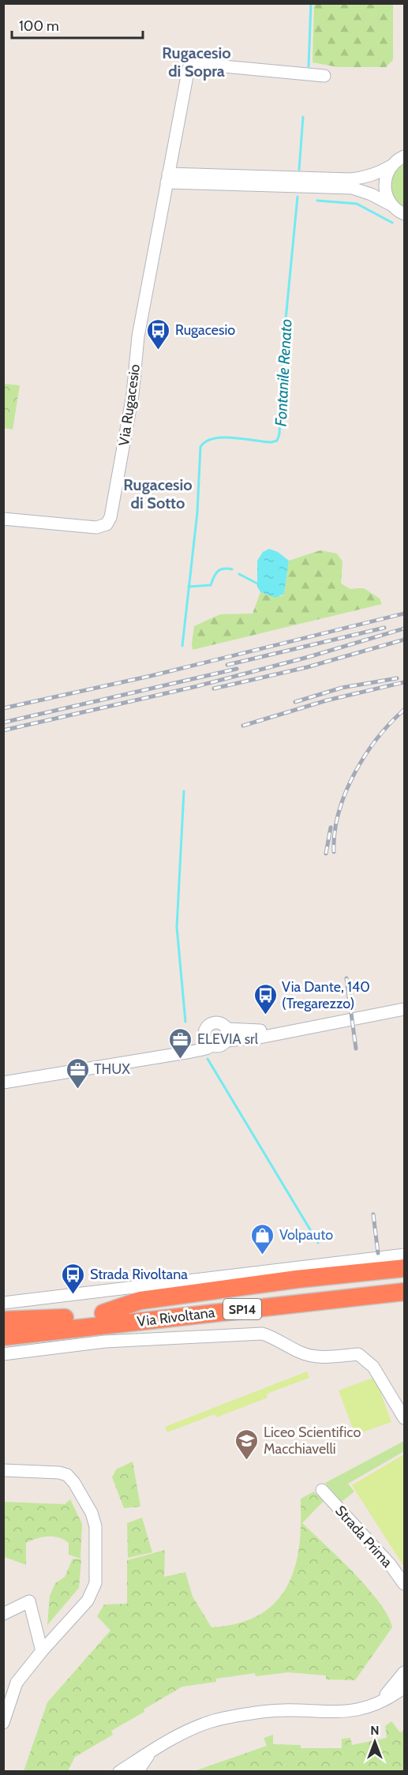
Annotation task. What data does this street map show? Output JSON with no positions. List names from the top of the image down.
{
  "streets": {
    "highway": ["SP14", "Via Rivoltana"],
    "street": ["Via Rugacesio", "Strada Prima"]
  },
  "crossings": [
    ["SP14", "Via Rivoltana"]
  ],
  "districts": ["Rugacesio di Sopra", "Rugacesio di Sotto"],
  "water": ["Fontanile Renato"],
  "places": {
    "bus stop": ["Rugacesio", "Via Dante, 140 (Tregarezzo)", "Strada Rivoltana"],
    "office": ["ELEVIA srl", "THUX"],
    "shop": ["Volpauto"],
    "school or university": ["Liceo Scientifico Macchiavelli"]
  },
  "scale_bar": "100 m",
  "north": "top"
}
